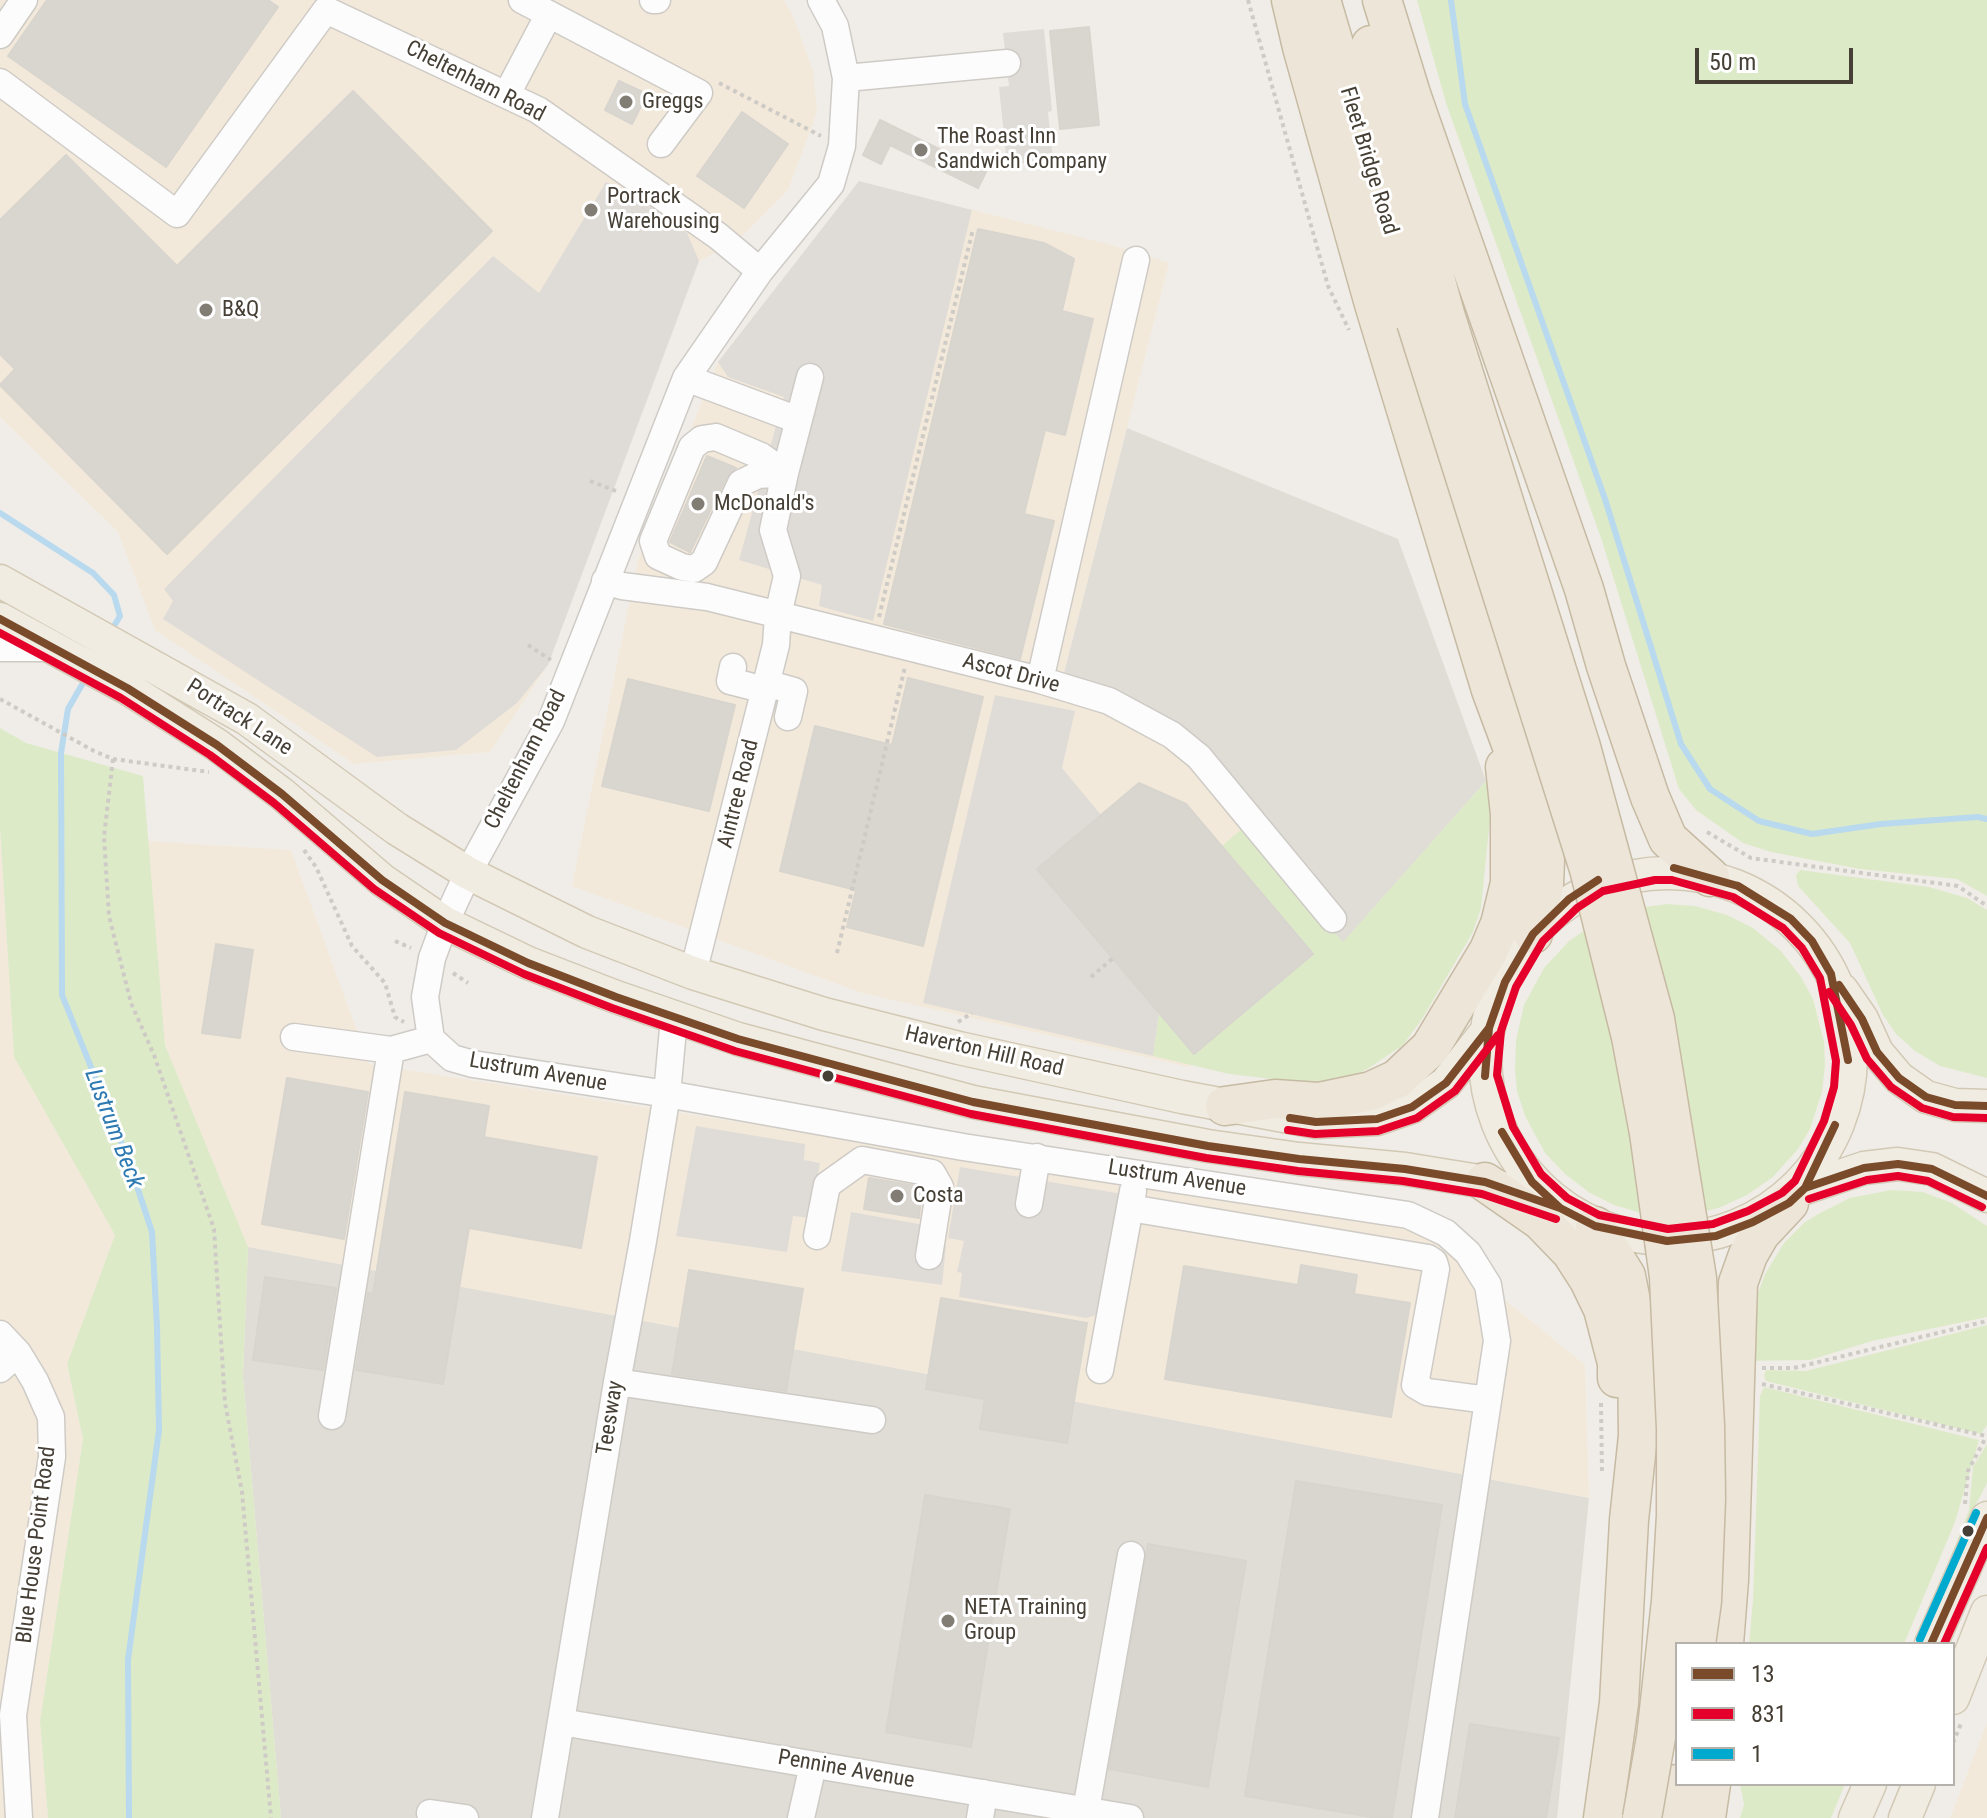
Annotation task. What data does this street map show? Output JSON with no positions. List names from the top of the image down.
{
  "streets": {
    "highway": ["Fleet Bridge Road"],
    "main road": ["Portrack Lane", "Haverton Hill Road"],
    "street": [
      "Cheltenham Road",
      "Ascot Drive",
      "Aintree Road",
      "Lustrum Avenue",
      "Teesway",
      "Blue House Point Road",
      "Pennine Avenue"
    ]
  },
  "crossings": [
    ["Cheltenham Road", "Ascot Drive"],
    ["Cheltenham Road", "Portrack Lane"],
    ["Cheltenham Road", "Haverton Hill Road"],
    ["Ascot Drive", "Aintree Road"],
    ["Portrack Lane", "Haverton Hill Road"],
    ["Aintree Road", "Haverton Hill Road"],
    ["Lustrum Avenue", "Teesway"],
    ["Teesway", "Pennine Avenue"]
  ],
  "water": ["Lustrum Beck"],
  "places": [
    "Greggs",
    "The Roast Inn Sandwich Company",
    "Portrack Warehousing",
    "B&Q",
    "McDonald's",
    "Costa",
    "NETA Training Group"
  ],
  "lines": ["transit line 13", "transit line 831", "transit line 1"],
  "legend": ["13", "831", "1"],
  "scale_bar": "50 m"
}
